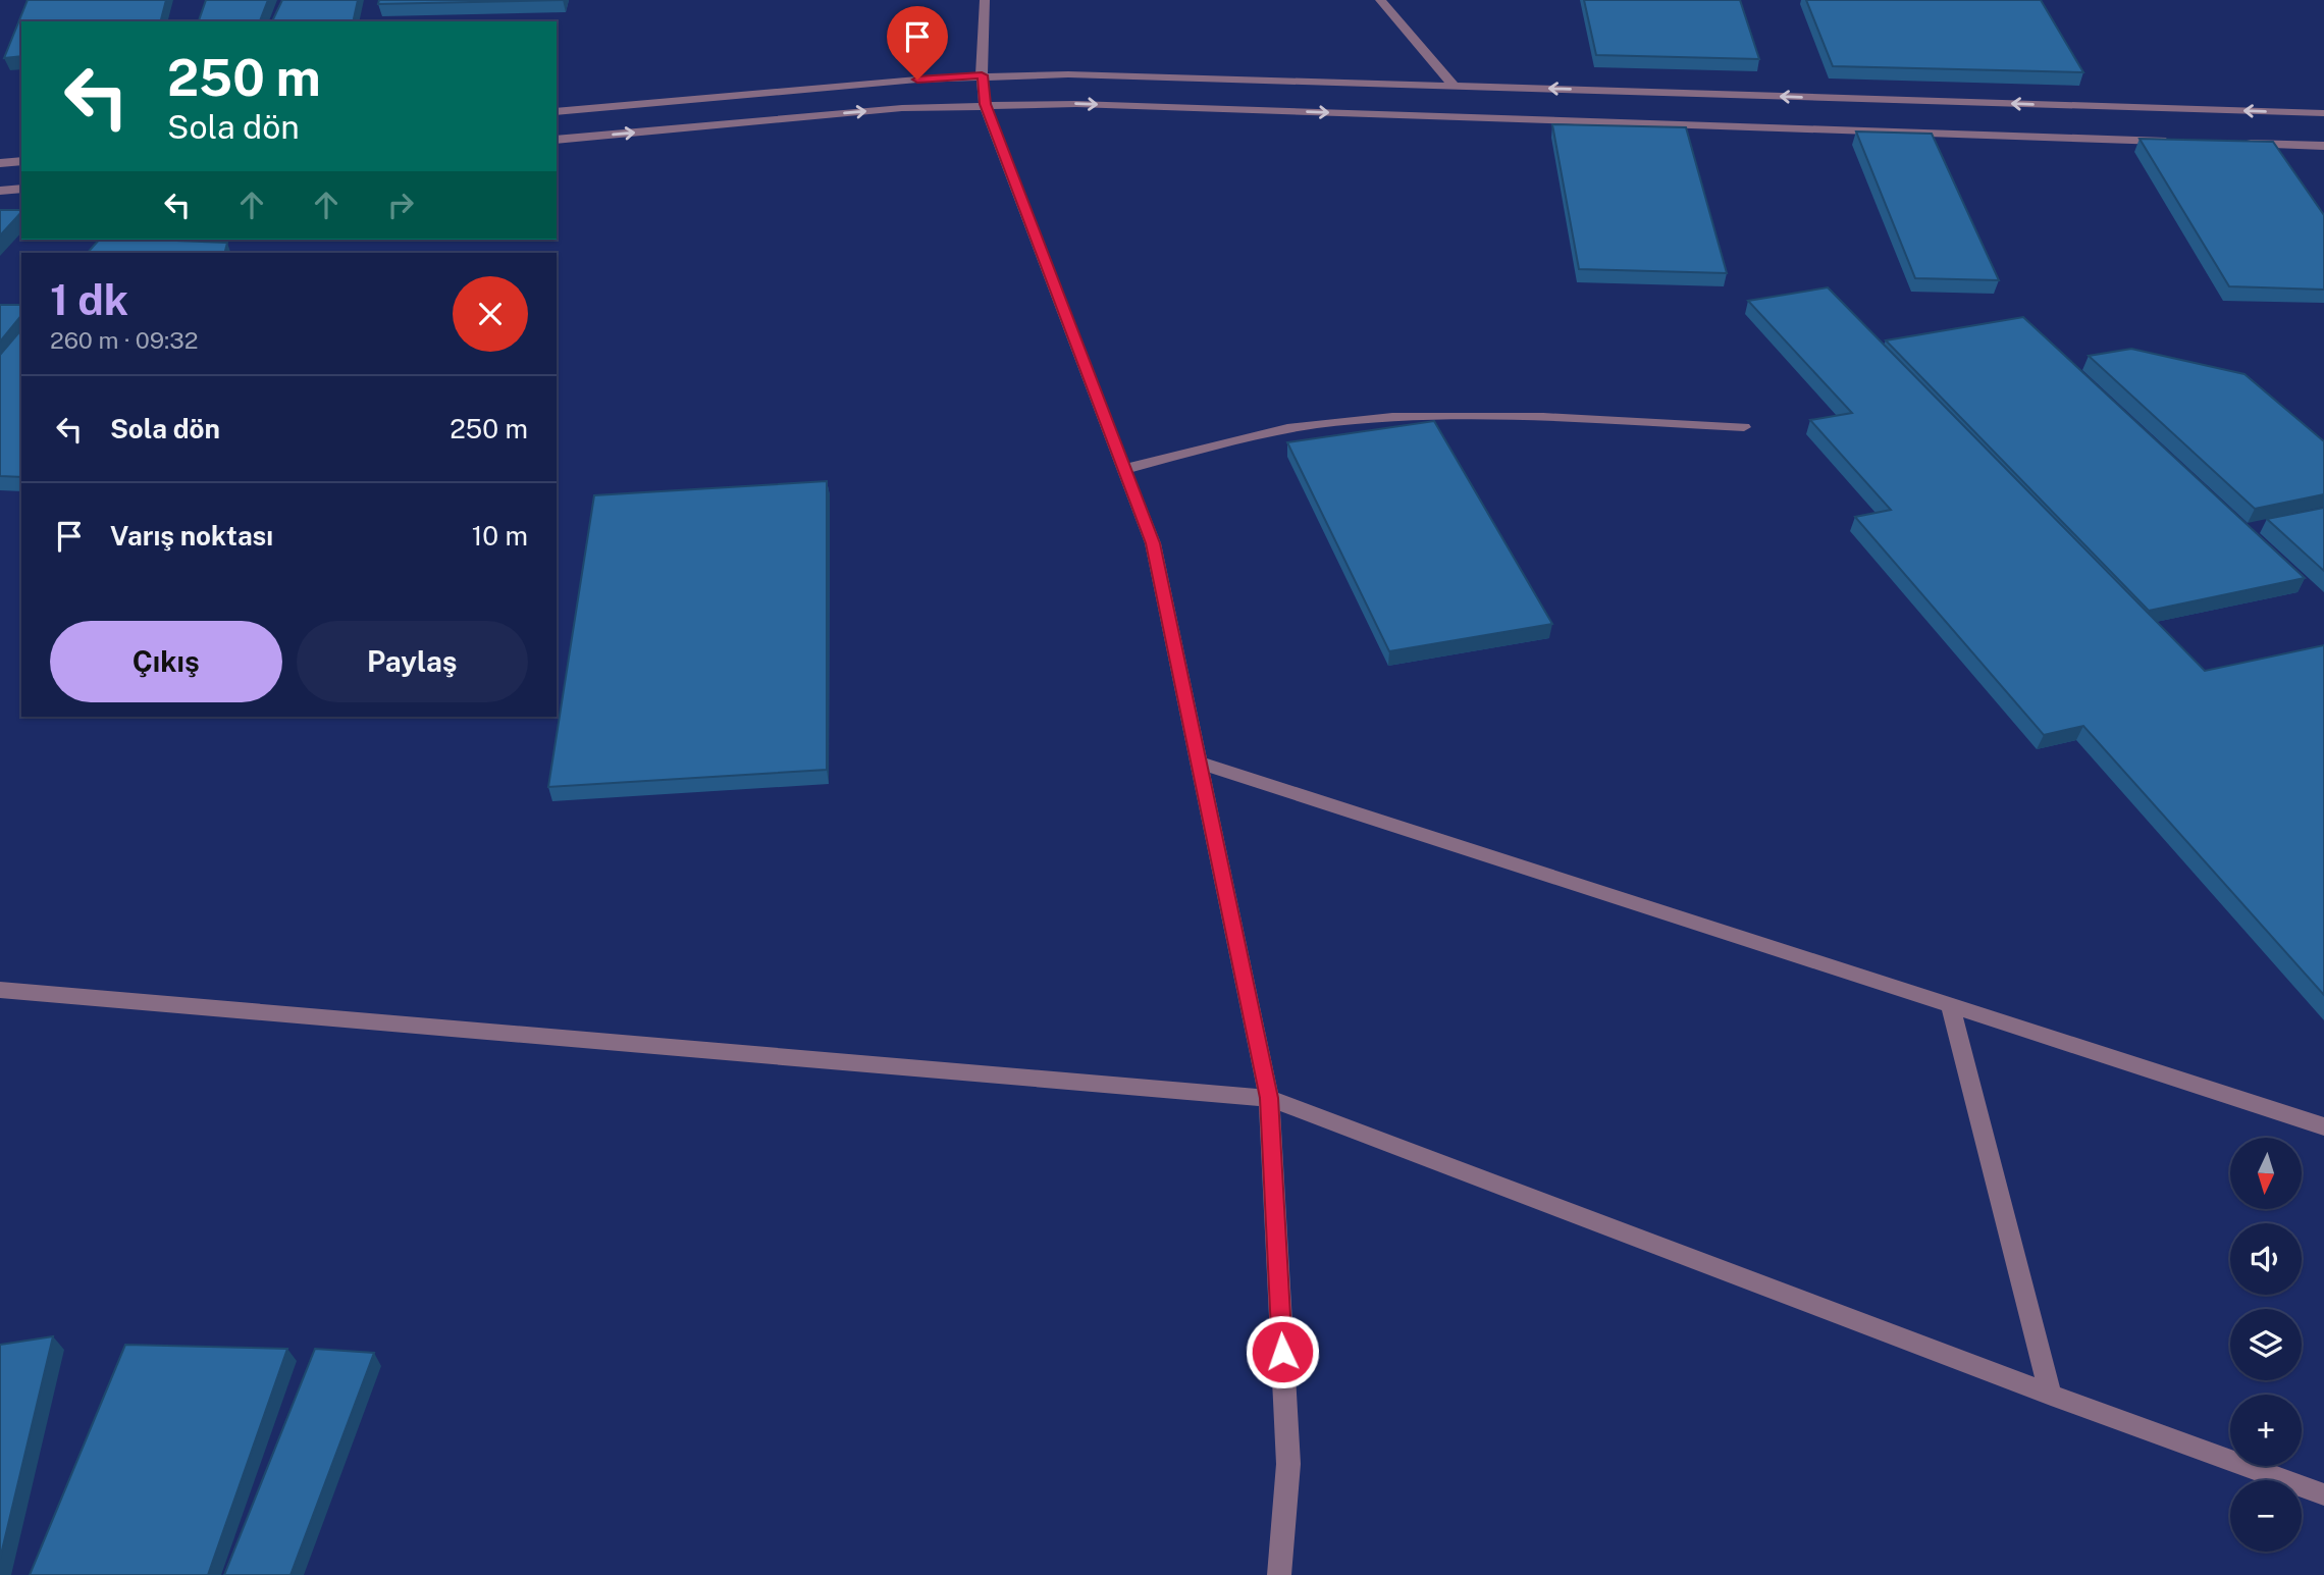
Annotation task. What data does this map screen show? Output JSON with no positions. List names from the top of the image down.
{
  "north": "bottom",
  "page": {
    "turn": ["250 m", "Sola dön"],
    "heading": ["1 dk", "260 m · 09:32"],
    "list": [
      {
        "name": "Sola dön",
        "value": "250 m"
      },
      {
        "name": "Varış noktası",
        "value": "10 m"
      }
    ],
    "buttons": ["Çıkış", "Paylaş"],
    "map_buttons": ["+", "−"]
  }
}
